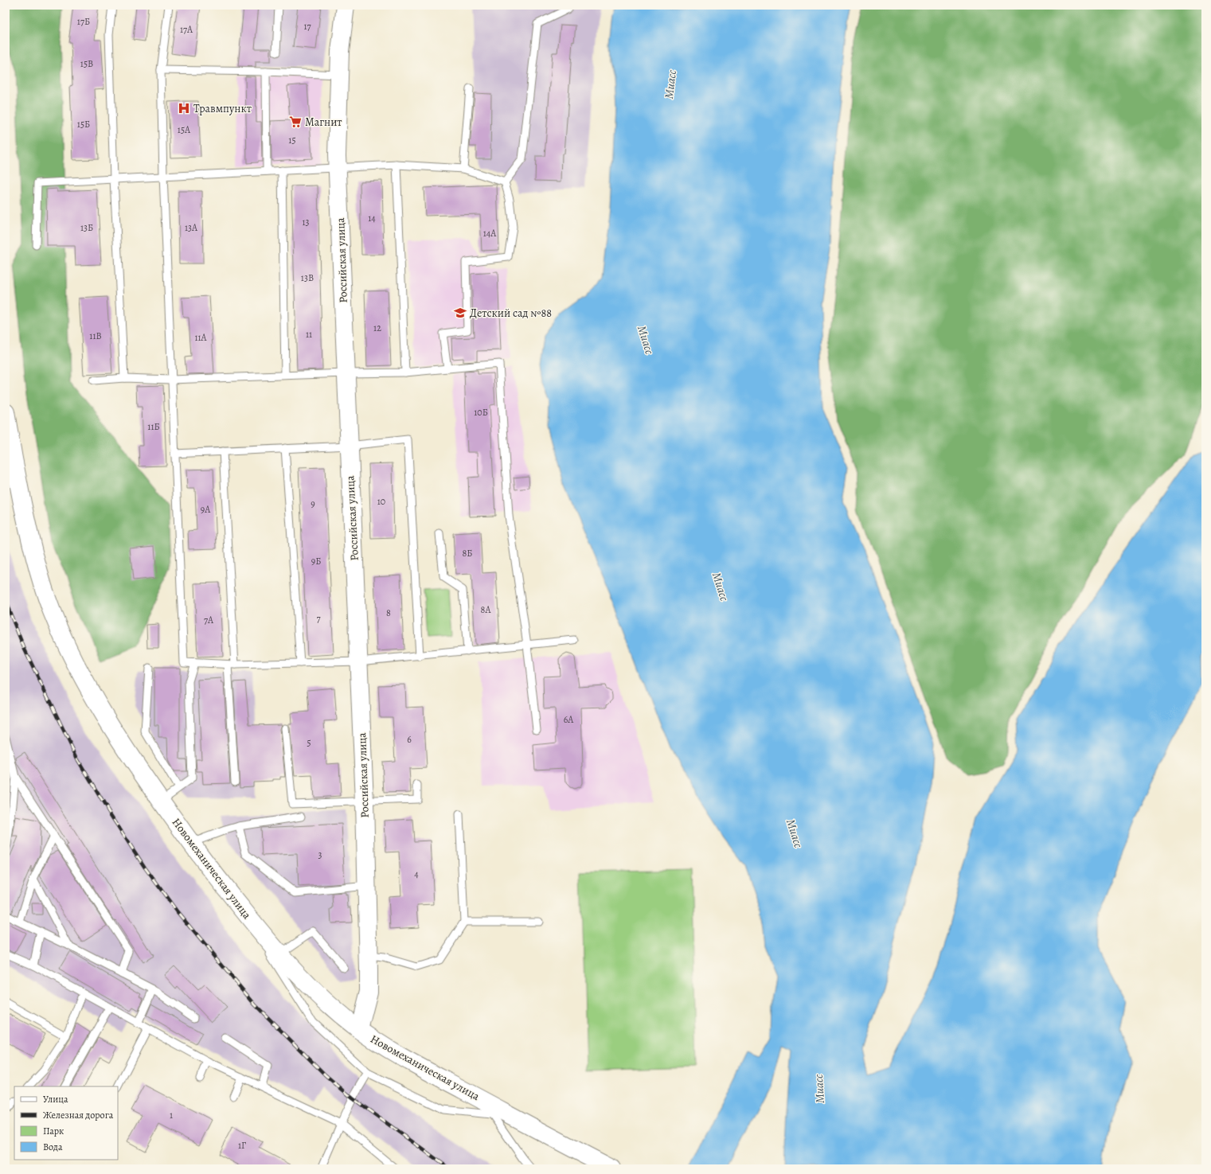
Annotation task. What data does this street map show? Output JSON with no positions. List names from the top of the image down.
{
  "streets": {
    "main road": ["Российская улица", "Новомеханическая улица"]
  },
  "crossings": [
    ["Российская улица", "Новомеханическая улица"]
  ],
  "water": ["Миасс"],
  "places": {
    "hospital": ["Травмпункт"],
    "supermarket": ["Магнит"],
    "school or university": ["Детский сад №88"]
  },
  "house_numbers": [
    "17Б",
    "17",
    "17А",
    "15В",
    "15Б",
    "15А",
    "15",
    "14",
    "13",
    "13Б",
    "13А",
    "14А",
    "13В",
    "12",
    "11",
    "11В",
    "11А",
    "10Б",
    "11Б",
    "10",
    "9",
    "9А",
    "8Б",
    "9Б",
    "8А",
    "8",
    "7",
    "7А",
    "6А",
    "6",
    "5",
    "3",
    "4",
    "1",
    "1Г"
  ],
  "legend": [
    "Улица",
    "Железная дорога",
    "Парк",
    "Вода"
  ]
}
